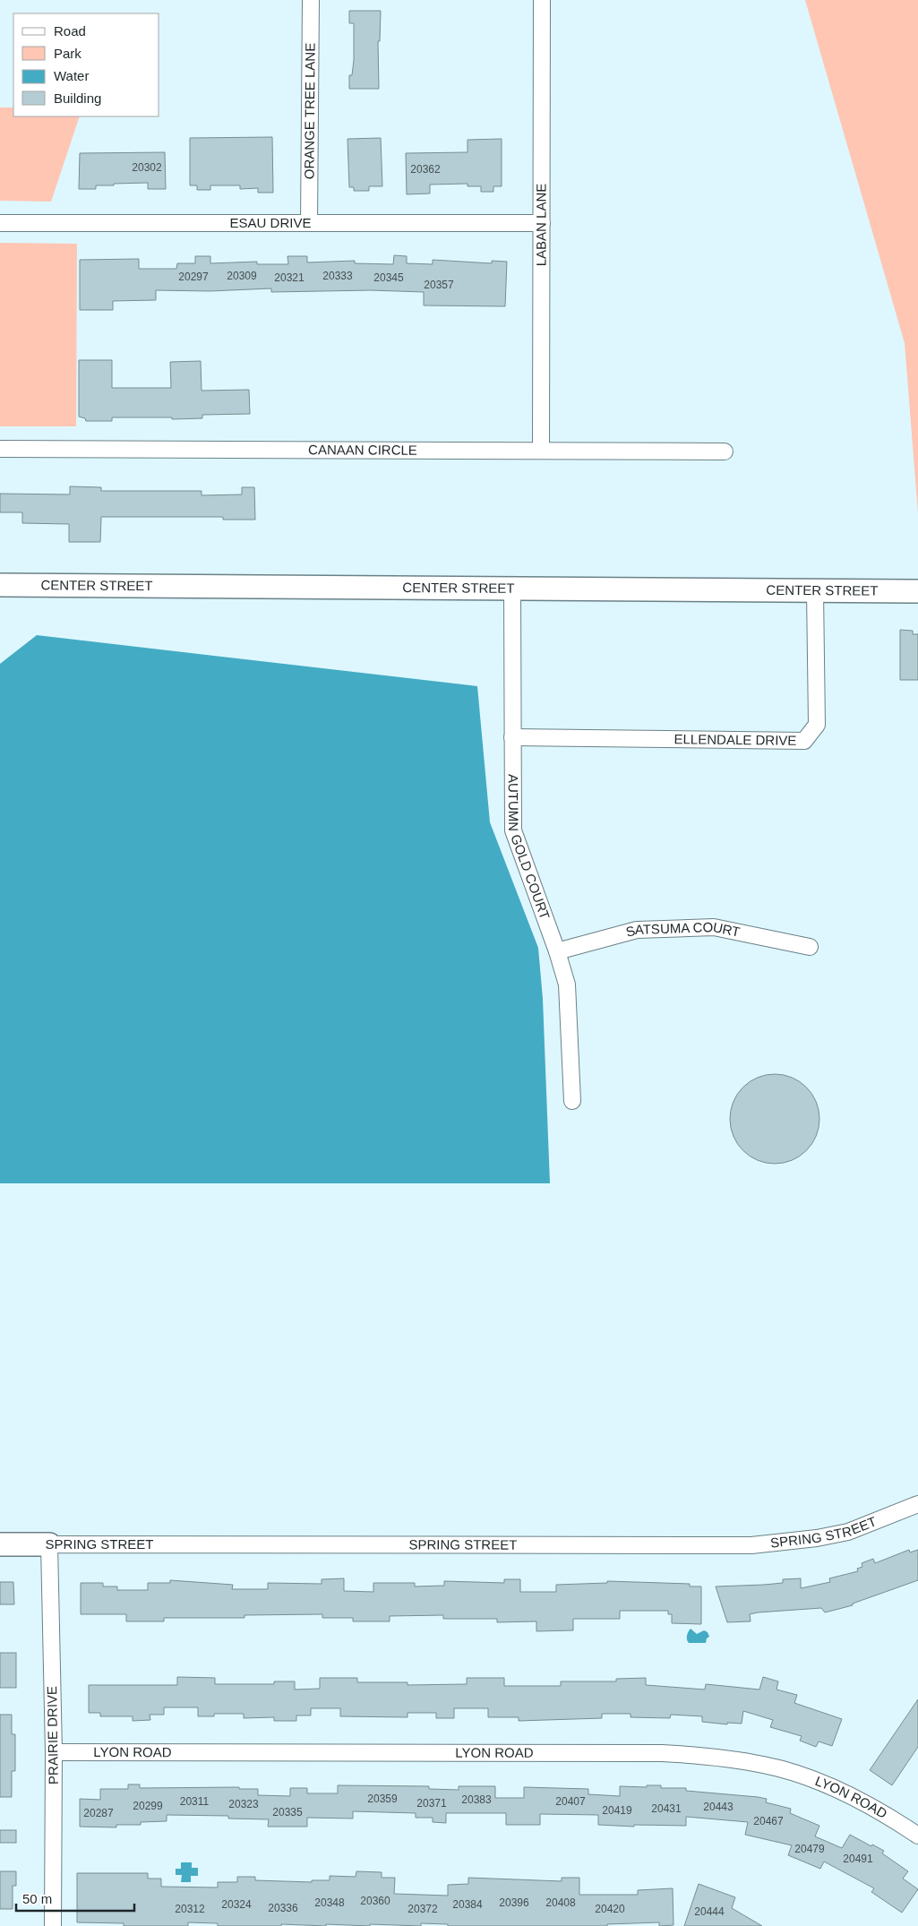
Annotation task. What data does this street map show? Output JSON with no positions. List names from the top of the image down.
{
  "streets": {
    "street": [
      "ORANGE TREE LANE",
      "ESAU DRIVE",
      "LABAN LANE",
      "CANAAN CIRCLE",
      "CENTER STREET",
      "ELLENDALE DRIVE",
      "AUTUMN GOLD COURT",
      "SATSUMA COURT",
      "SPRING STREET",
      "PRAIRIE DRIVE",
      "LYON ROAD"
    ]
  },
  "crossings": [
    ["ORANGE TREE LANE", "ESAU DRIVE"],
    ["ESAU DRIVE", "LABAN LANE"],
    ["LABAN LANE", "CANAAN CIRCLE"],
    ["CENTER STREET", "ELLENDALE DRIVE"],
    ["CENTER STREET", "AUTUMN GOLD COURT"],
    ["ELLENDALE DRIVE", "AUTUMN GOLD COURT"],
    ["AUTUMN GOLD COURT", "SATSUMA COURT"],
    ["SPRING STREET", "PRAIRIE DRIVE"],
    ["PRAIRIE DRIVE", "LYON ROAD"]
  ],
  "house_numbers": [
    "20302",
    "20362",
    "20309",
    "20333",
    "20297",
    "20321",
    "20345",
    "20357",
    "20359",
    "20383",
    "20311",
    "20407",
    "20371",
    "20323",
    "20299",
    "20443",
    "20431",
    "20419",
    "20335",
    "20287",
    "20467",
    "20479",
    "20491",
    "20360",
    "20348",
    "20396",
    "20408",
    "20324",
    "20384",
    "20336",
    "20312",
    "20372",
    "20420",
    "20444"
  ],
  "legend": [
    "Road",
    "Park",
    "Water",
    "Building"
  ],
  "scale_bar": "50 m"
}
